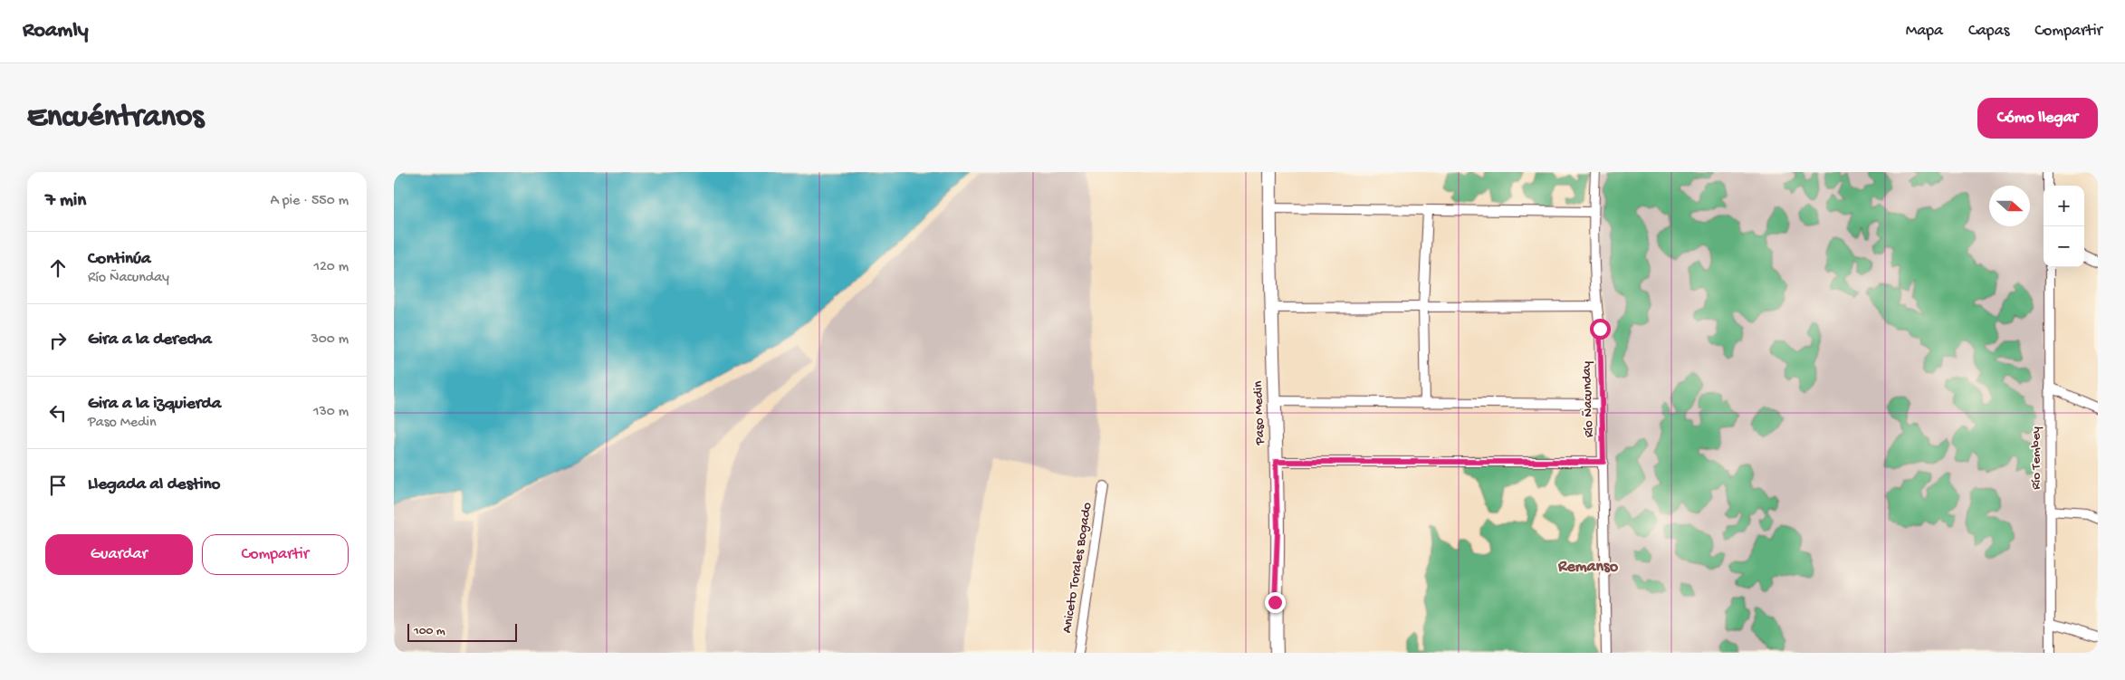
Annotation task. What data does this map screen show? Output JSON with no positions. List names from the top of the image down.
{
  "streets": {
    "street": [
      "Río Ñacunday",
      "Paso Medin",
      "Río Tembey",
      "Aniceto Torales Bogado"
    ]
  },
  "districts": ["Remanso"],
  "scale_bar": "100 m",
  "north": "right",
  "page": {
    "header": "Roamly",
    "nav": ["Mapa", "Capas", "Compartir"],
    "buttons": [
      "Cómo llegar",
      ["Guardar", "Compartir"]
    ],
    "title": "Encuéntranos",
    "heading": ["7 min", "A pie · 550 m"],
    "map_buttons": ["+", "−"],
    "list": [
      ["Continúa", "Río Ñacunday", "120 m"],
      ["Gira a la derecha", "300 m"],
      ["Gira a la izquierda", "Paso Medin", "130 m"],
      "Llegada al destino"
    ],
    "scale": "100 m"
  }
}
